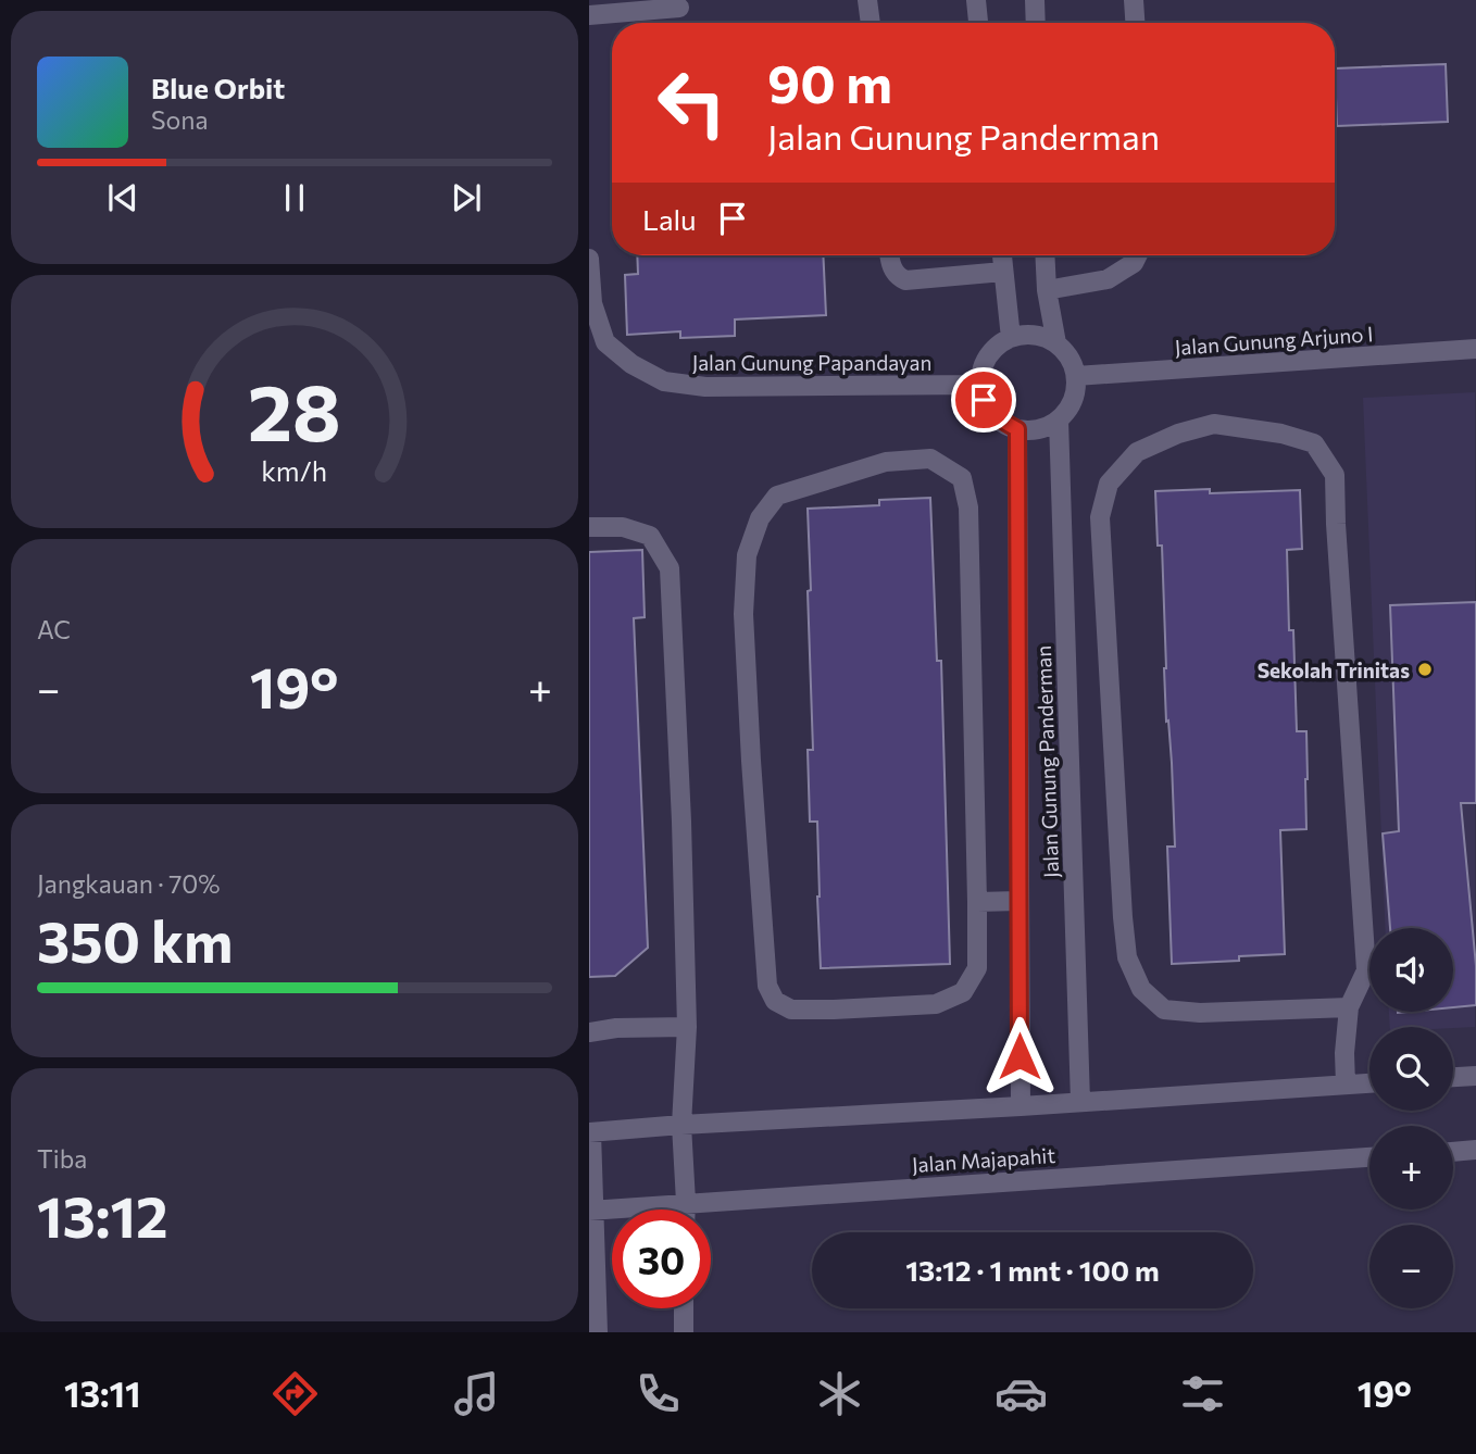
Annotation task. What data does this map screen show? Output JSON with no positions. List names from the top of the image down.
{
  "streets": {
    "street": [
      "Jalan Gunung Arjuno I",
      "Jalan Gunung Papandayan",
      "Jalan Gunung Panderman",
      "Jalan Majapahit"
    ]
  },
  "crossings": [
    ["Jalan Gunung Arjuno I", "Jalan Gunung Papandayan"],
    ["Jalan Gunung Arjuno I", "Jalan Gunung Panderman"],
    ["Jalan Gunung Papandayan", "Jalan Gunung Panderman"]
  ],
  "places": ["Sekolah Trinitas"],
  "page": {
    "turn": ["90 m", "Jalan Gunung Panderman"],
    "song": ["Blue Orbit", "Sona"],
    "then": "Lalu",
    "tile": [
      "AC",
      ["Jangkauan · 70%", "350 km"],
      ["Tiba", "13:12"]
    ],
    "heat": ["−", "19°", "+"],
    "map_buttons": ["+", "−"],
    "limit": "30",
    "trip": "13:12 · 1 mnt · 100 m",
    "tabs": ["13:11", "19°"],
    "gauge": ["28", "km/h"]
  }
}
